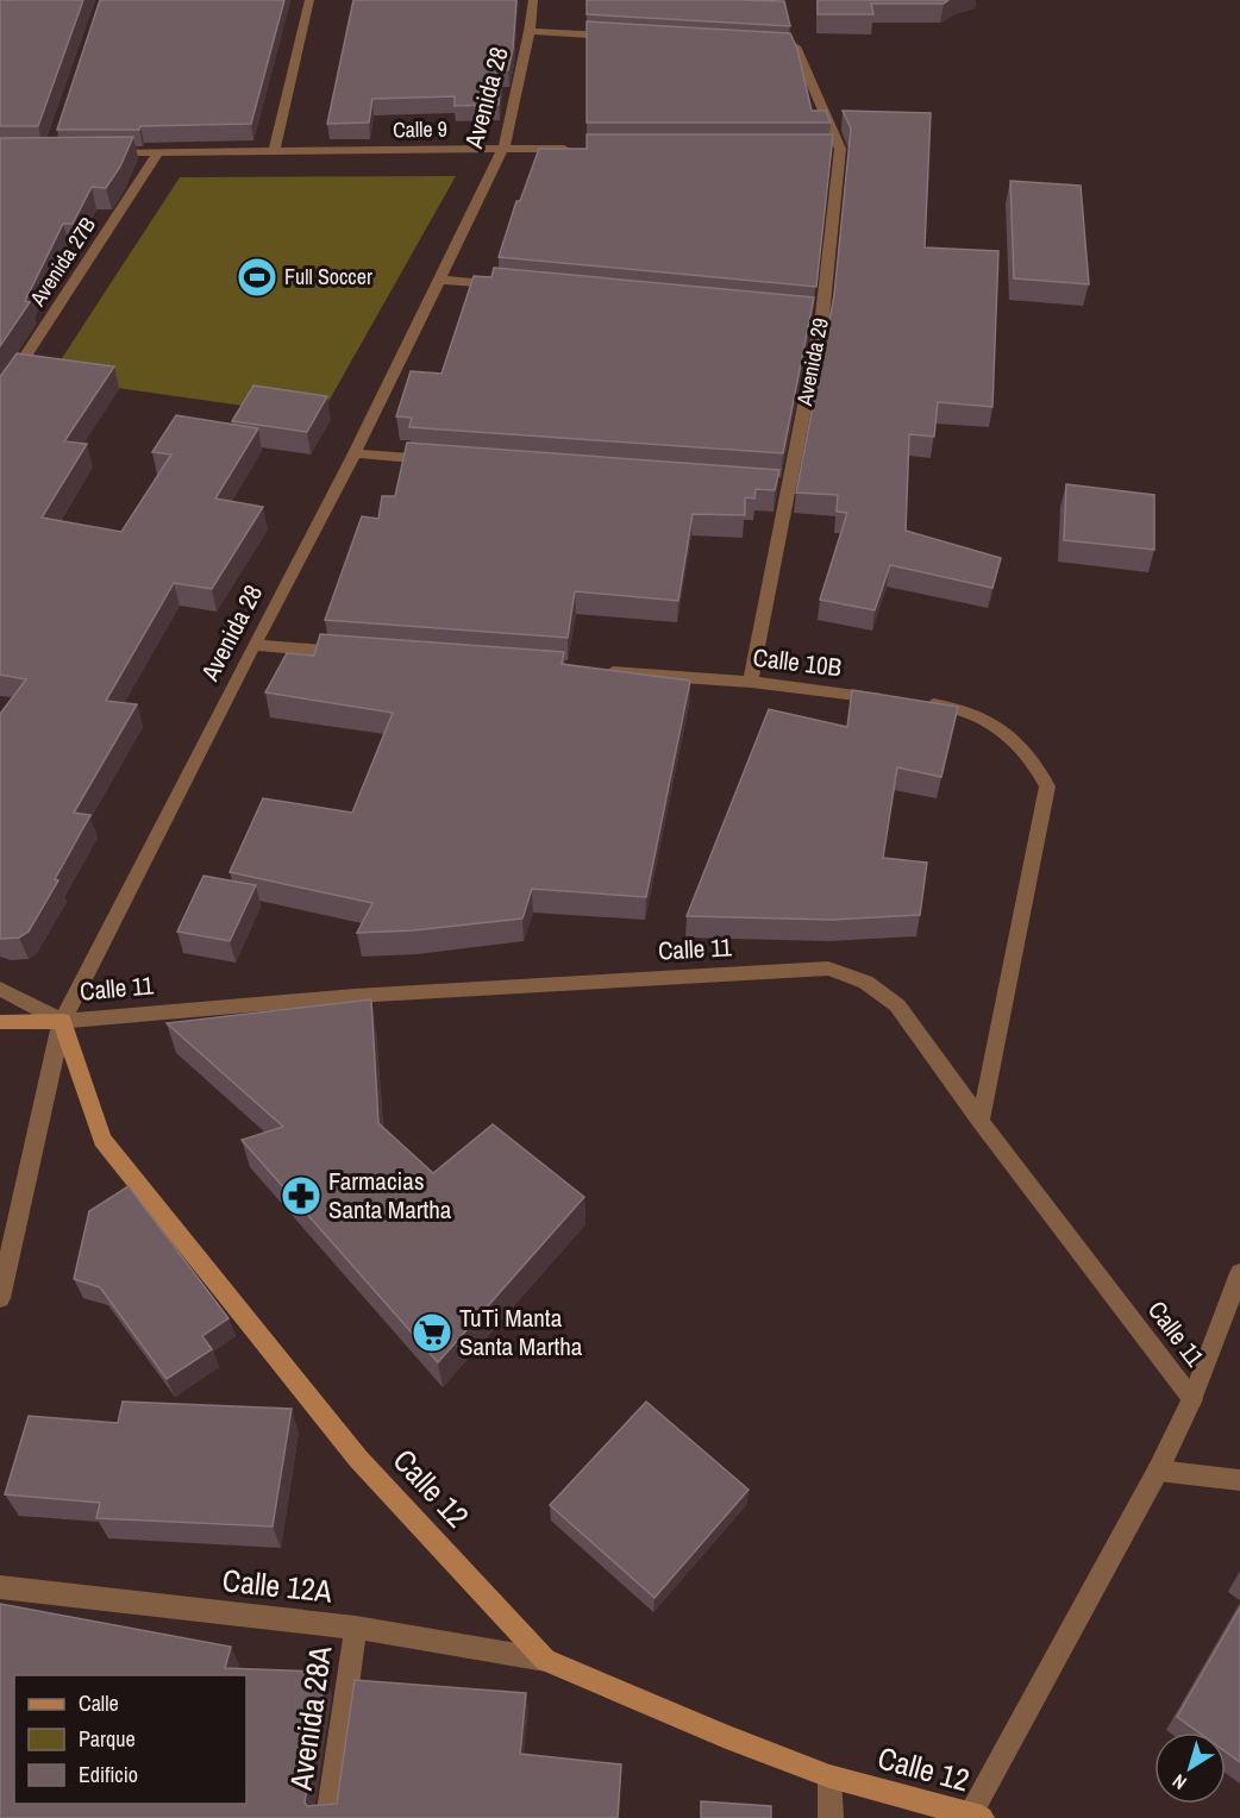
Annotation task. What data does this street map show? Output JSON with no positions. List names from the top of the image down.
{
  "streets": {
    "main road": ["Calle 12"],
    "street": [
      "Avenida 28",
      "Calle 9",
      "Avenida 27B",
      "Avenida 29",
      "Calle 10B",
      "Calle 11",
      "Calle 12A",
      "Avenida 28A"
    ]
  },
  "crossings": [
    ["Avenida 28", "Calle 9"],
    ["Avenida 28", "Calle 11"],
    ["Avenida 28", "Calle 12"],
    ["Calle 9", "Avenida 27B"],
    ["Avenida 29", "Calle 10B"],
    ["Calle 11", "Calle 12"],
    ["Calle 12", "Calle 12A"],
    ["Calle 12A", "Avenida 28A"]
  ],
  "places": {
    "sports": ["Full Soccer"],
    "pharmacy": ["Farmacias Santa Martha"],
    "supermarket": ["TuTi Manta Santa Martha"]
  },
  "legend": ["Calle", "Parque", "Edificio"],
  "north": "bottom left"
}
